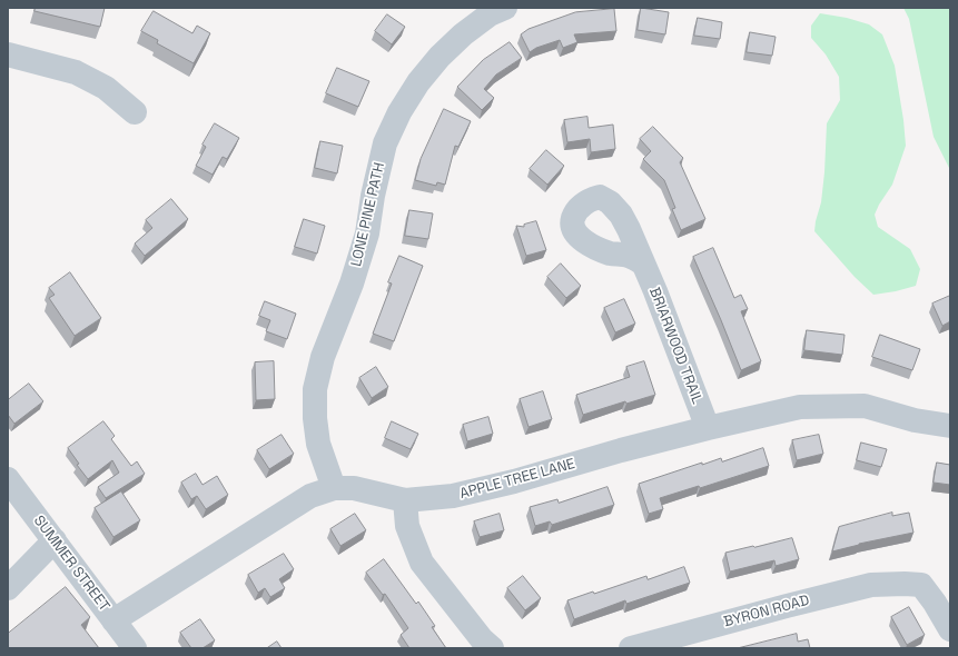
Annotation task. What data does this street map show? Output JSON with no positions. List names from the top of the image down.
{
  "streets": {
    "street": [
      "LONE PINE PATH",
      "BRIARWOOD TRAIL",
      "APPLE TREE LANE",
      "SUMMER STREET",
      "BYRON ROAD"
    ]
  },
  "crossings": [
    ["LONE PINE PATH", "APPLE TREE LANE"],
    ["BRIARWOOD TRAIL", "APPLE TREE LANE"],
    ["APPLE TREE LANE", "SUMMER STREET"]
  ]
}
